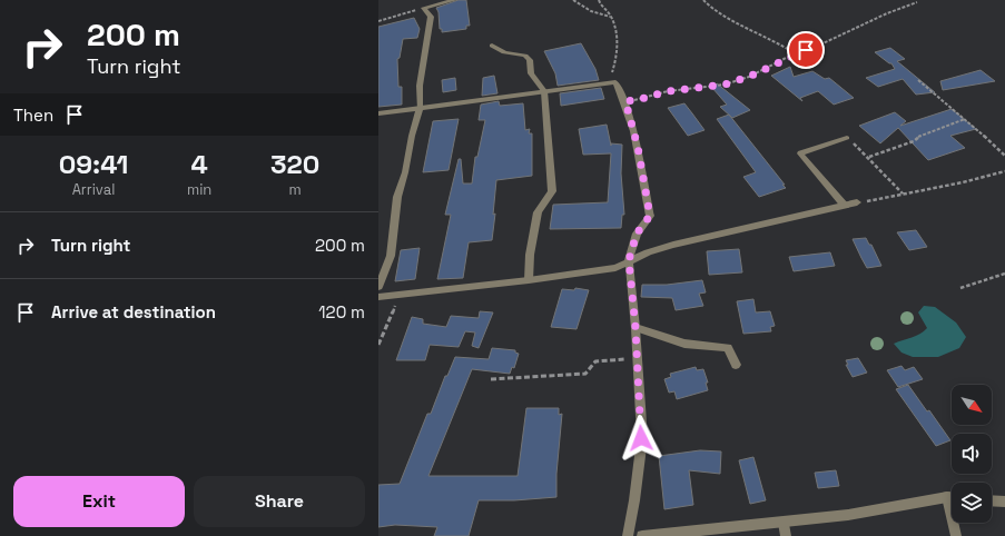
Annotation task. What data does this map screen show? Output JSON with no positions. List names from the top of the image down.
{
  "north": "bottom right",
  "page": {
    "turn": ["200 m", "Turn right"],
    "then": "Then",
    "eta": [
      "09:41",
      "Arrival",
      "4",
      "min",
      "320",
      "m"
    ],
    "list": [
      {
        "name": "Turn right",
        "value": "200 m"
      },
      {
        "name": "Arrive at destination",
        "value": "120 m"
      }
    ],
    "buttons": ["Exit", "Share"]
  }
}
